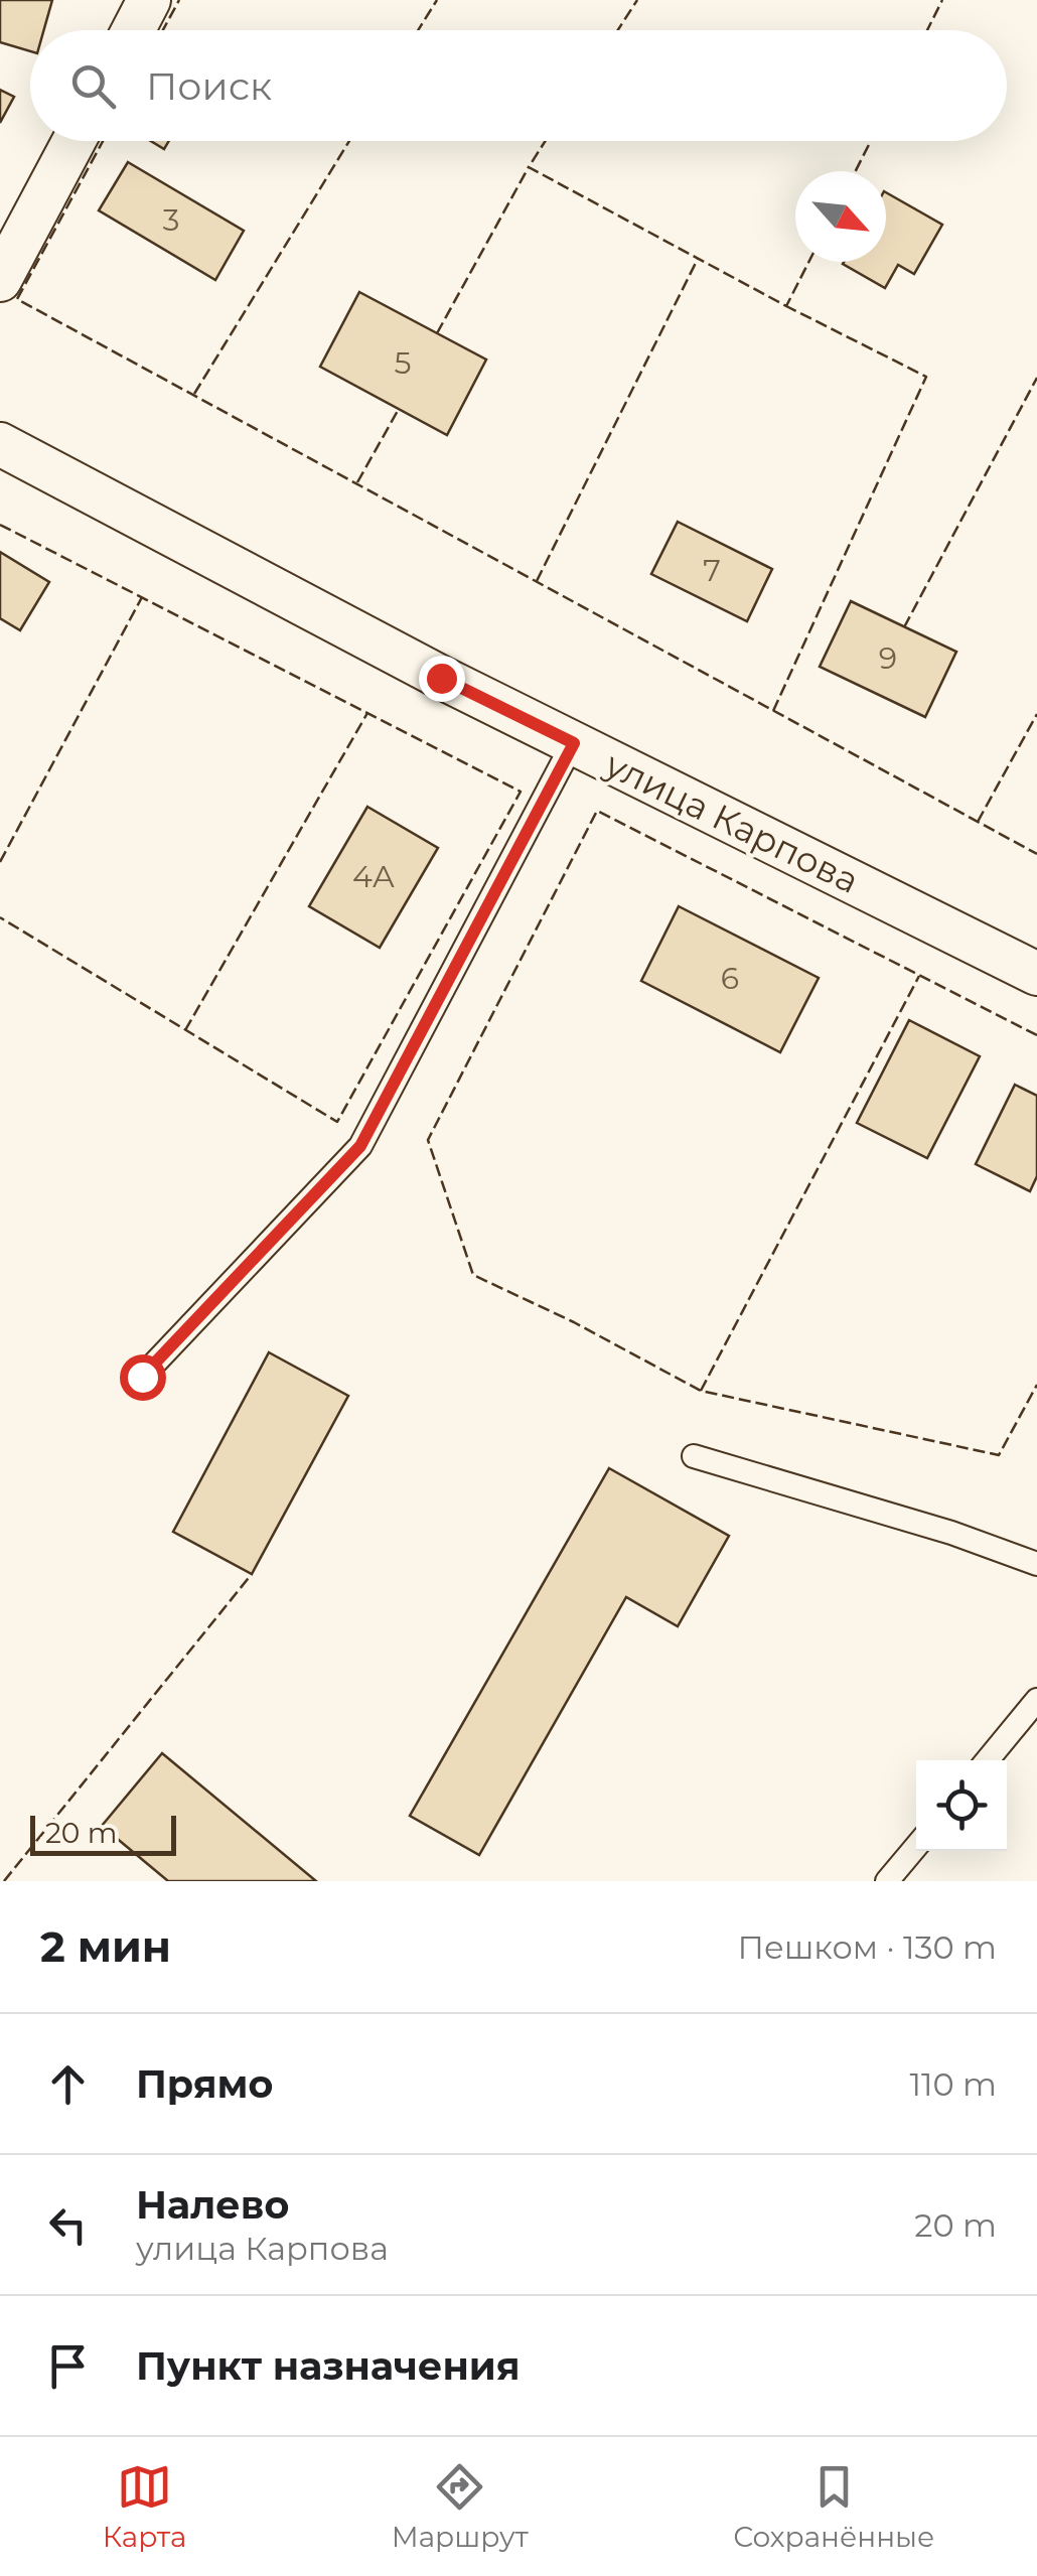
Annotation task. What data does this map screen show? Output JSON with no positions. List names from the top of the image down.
{
  "streets": {
    "street": ["улица Карпова"]
  },
  "house_numbers": [
    "3",
    "5",
    "7",
    "9",
    "4А",
    "6"
  ],
  "scale_bar": "20 m",
  "north": "bottom right",
  "page": {
    "search": "Поиск",
    "scale": "20 m",
    "heading": ["2 мин", "Пешком · 130 m"],
    "list": [
      ["Прямо", "110 m"],
      ["Налево", "улица Карпова", "20 m"],
      "Пункт назначения"
    ],
    "nav": ["Карта", "Маршрут", "Сохранённые"]
  }
}
